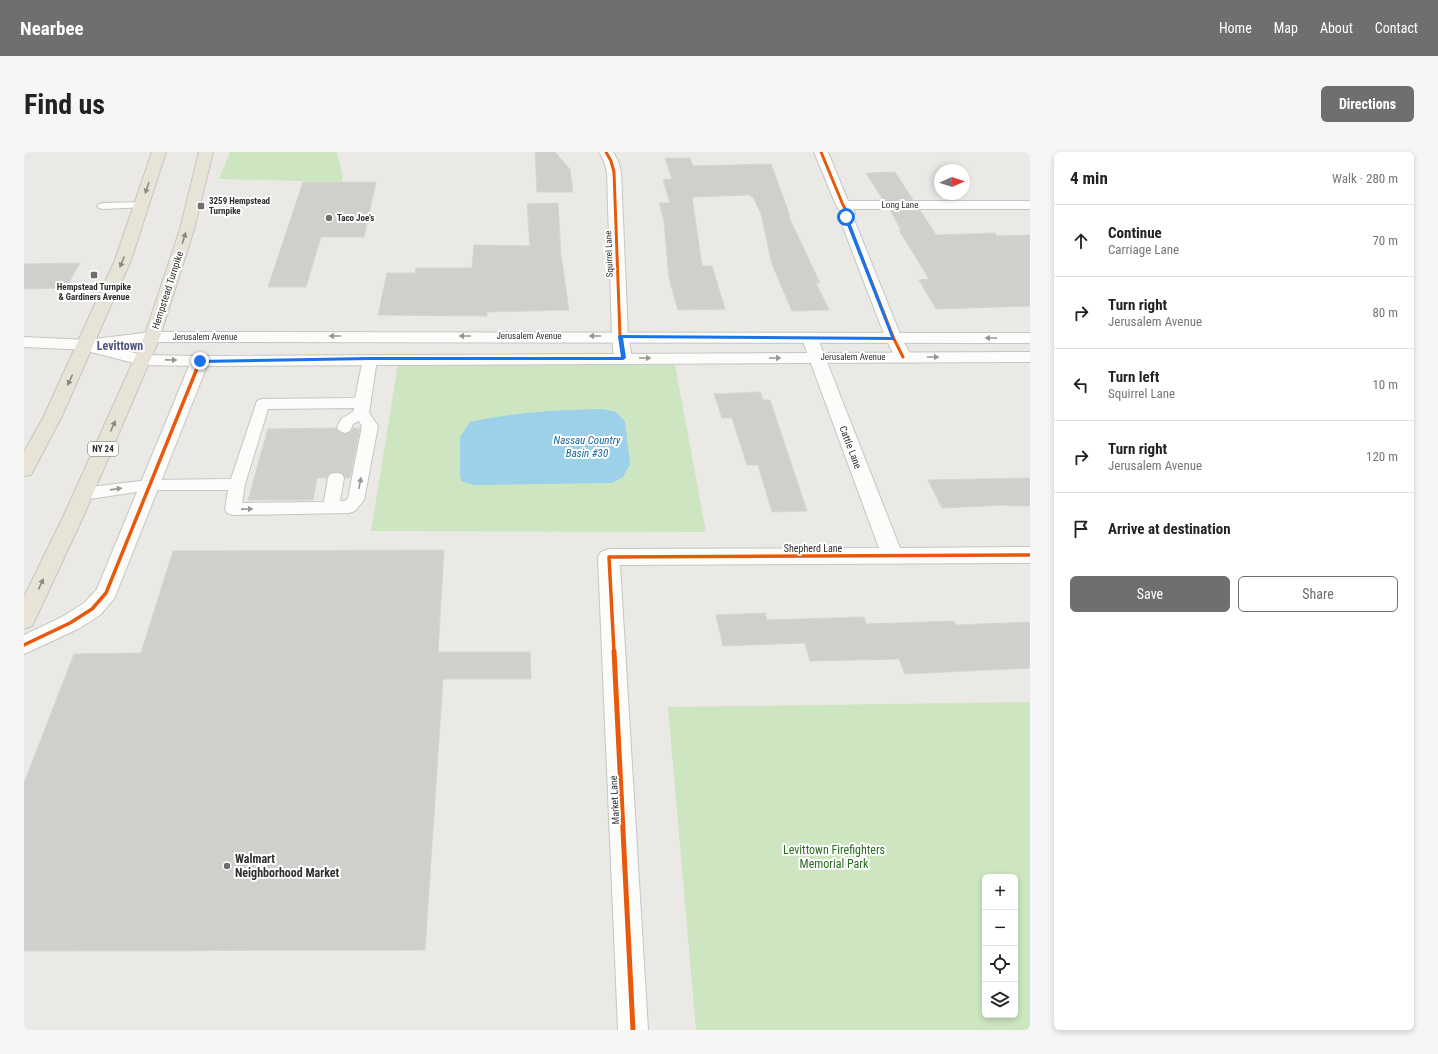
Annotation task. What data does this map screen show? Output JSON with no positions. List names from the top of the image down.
{
  "streets": {
    "main road": ["Hempstead Turnpike", "NY 24"],
    "street": [
      "Long Lane",
      "Squirrel Lane",
      "Jerusalem Avenue",
      "Cattle Lane",
      "Shepherd Lane",
      "Market Lane"
    ]
  },
  "crossings": [
    ["Squirrel Lane", "Jerusalem Avenue"],
    ["Hempstead Turnpike", "Jerusalem Avenue"],
    ["Jerusalem Avenue", "Cattle Lane"],
    ["Cattle Lane", "Shepherd Lane"],
    ["Shepherd Lane", "Market Lane"]
  ],
  "districts": ["Levittown"],
  "water": ["Nassau Country Basin #30"],
  "parks": ["Levittown Firefighters Memorial Park"],
  "places": {
    "transit": ["3259 Hempstead Turnpike", "Hempstead Turnpike & Gardiners Avenue"],
    "other": ["Taco Joe's", "Walmart Neighborhood Market"]
  },
  "north": "right",
  "page": {
    "header": "Nearbee",
    "nav": [
      "Home",
      "Map",
      "About",
      "Contact"
    ],
    "buttons": [
      "Directions",
      ["Save", "Share"]
    ],
    "title": "Find us",
    "heading": ["4 min", "Walk · 280 m"],
    "list": [
      ["Continue", "Carriage Lane", "70 m"],
      ["Turn right", "Jerusalem Avenue", "80 m"],
      ["Turn left", "Squirrel Lane", "10 m"],
      ["Turn right", "Jerusalem Avenue", "120 m"],
      "Arrive at destination"
    ],
    "map_buttons": ["+", "−"]
  }
}
